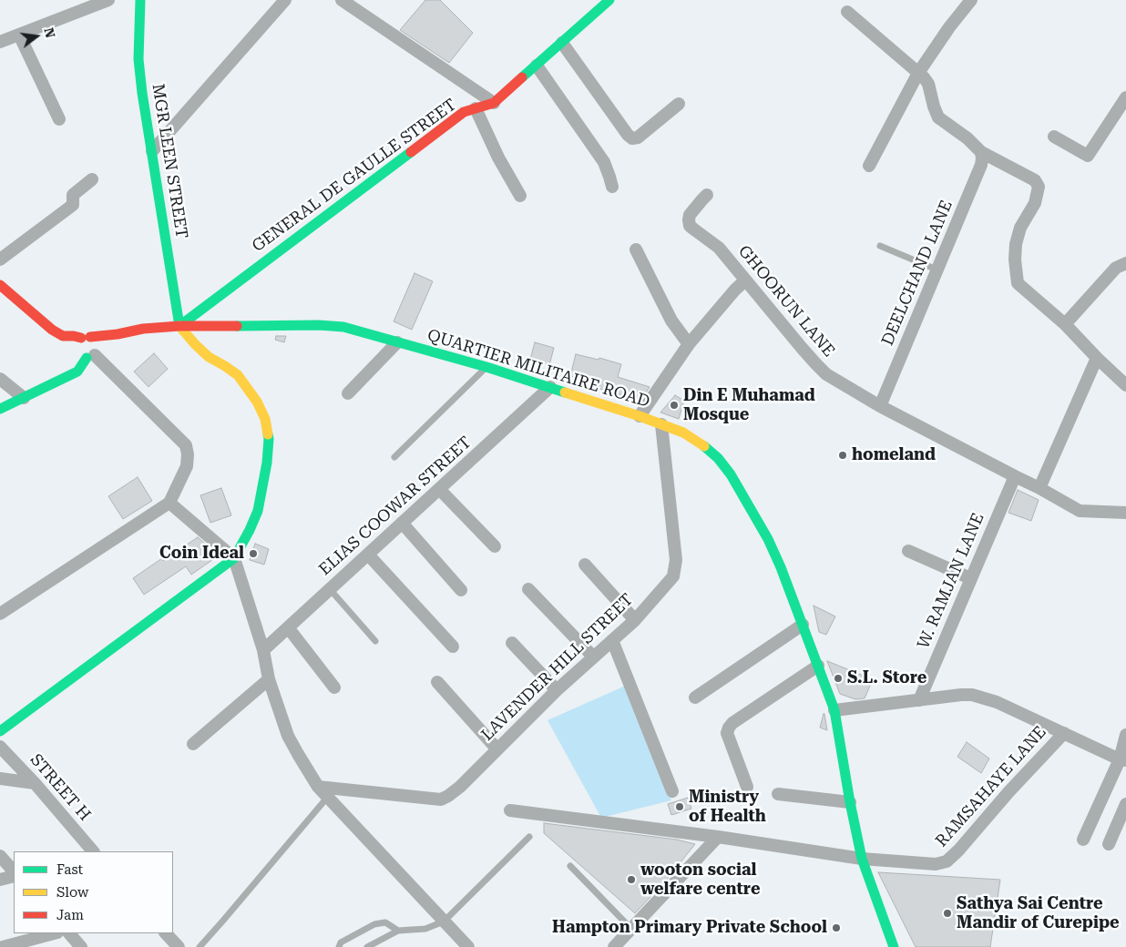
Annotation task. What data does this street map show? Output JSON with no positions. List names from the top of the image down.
{
  "streets": {
    "street": [
      "MGR LEEN STREET",
      "GENERAL DE GAULLE STREET",
      "DEELCHAND LANE",
      "GHOORUN LANE",
      "QUARTIER MILITAIRE ROAD",
      "ELIAS COOWAR STREET",
      "W. RAMJAN LANE",
      "LAVENDER HILL STREET",
      "RAMSAHAYE LANE",
      "STREET H"
    ]
  },
  "crossings": [
    ["MGR LEEN STREET", "GENERAL DE GAULLE STREET"],
    ["MGR LEEN STREET", "QUARTIER MILITAIRE ROAD"],
    ["GENERAL DE GAULLE STREET", "QUARTIER MILITAIRE ROAD"],
    ["DEELCHAND LANE", "GHOORUN LANE"],
    ["GHOORUN LANE", "W. RAMJAN LANE"],
    ["QUARTIER MILITAIRE ROAD", "ELIAS COOWAR STREET"],
    ["QUARTIER MILITAIRE ROAD", "LAVENDER HILL STREET"],
    ["QUARTIER MILITAIRE ROAD", "RAMSAHAYE LANE"]
  ],
  "places": [
    "Din E Muhamad Mosque",
    "homeland",
    "Coin Ideal",
    "S.L. Store",
    "Ministry of Health",
    "wooton social welfare centre",
    "Sathya Sai Centre Mandir of Curepipe",
    "Hampton Primary Private School"
  ],
  "legend": ["Fast", "Slow", "Jam"],
  "north": "right"
}
